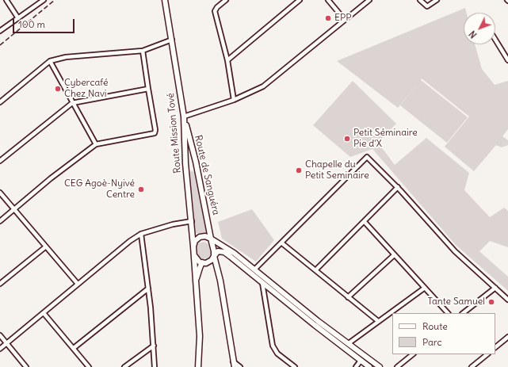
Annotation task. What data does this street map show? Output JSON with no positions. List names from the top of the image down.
{
  "streets": {
    "street": ["Route Mission Tové", "Route de Sanguéra"]
  },
  "crossings": [
    ["Route Mission Tové", "Route de Sanguéra"]
  ],
  "places": [
    "EPP",
    "Cybercafé Chez Navi",
    "Petit Séminaire Pie d'X",
    "Chapelle du Petit Seminaire",
    "CEG Agoè-Nyivé Centre",
    "Tante Samuel"
  ],
  "legend": ["Route", "Parc"],
  "scale_bar": "100 m",
  "north": "bottom left"
}
